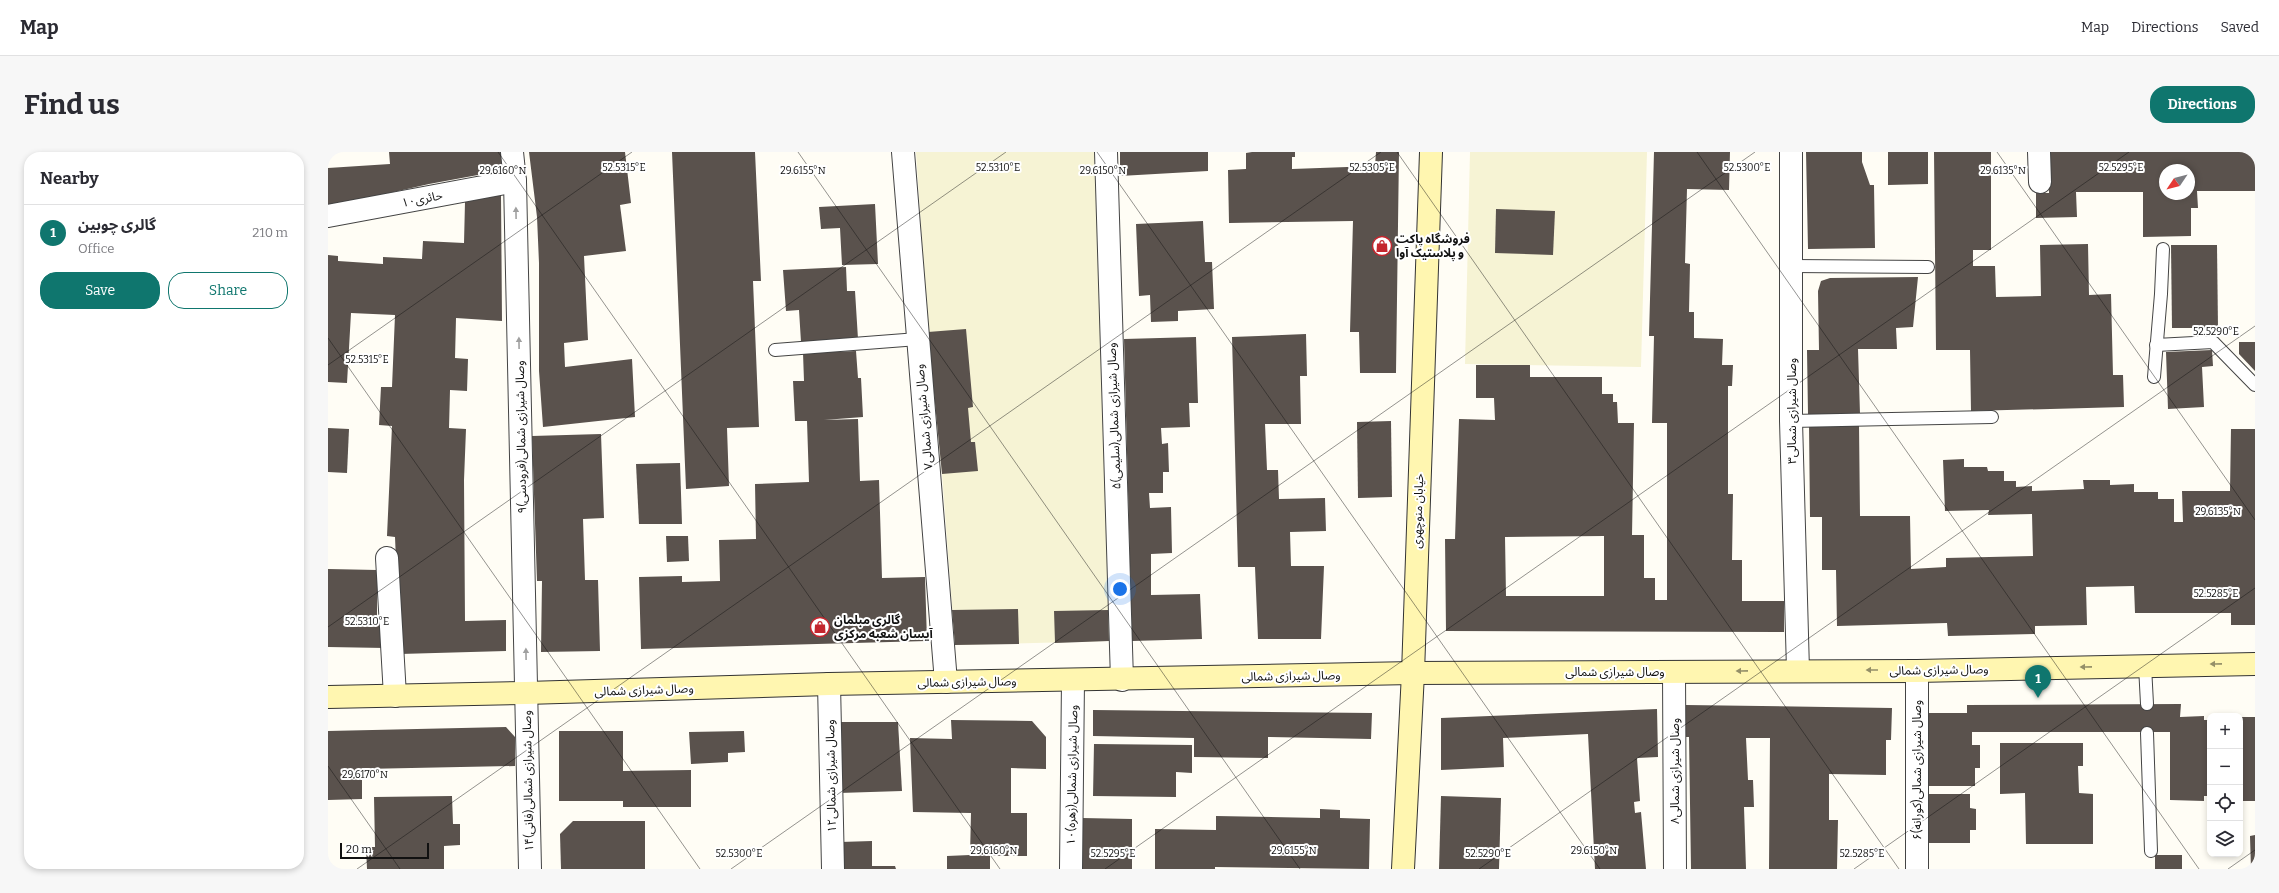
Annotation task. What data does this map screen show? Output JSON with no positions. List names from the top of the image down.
{
  "streets": {
    "main road": ["خیابان منوچهری", "وصال شیرازی شمالی"],
    "street": [
      "حائری۱۰",
      "وصال شیرازی شمالی۳",
      "۵وصال شیرازی شمالی(سلیمی)",
      "وصال شیرازی شمالی۷",
      "۹وصال شیرازی شمالی(فرودسی)",
      "۶وصال شیرازی شمالی(کورانه)",
      "وصال شیرازی شمالی۸",
      "۱۰وصال شیرازی شمالی(زهره)",
      "۱۲وصال شیرازی شمالی",
      "۱۴وصال شیرازی شمالی(فانی)"
    ]
  },
  "crossings": [
    ["حائری۱۰", "۹وصال شیرازی شمالی(فرودسی)"],
    ["وصال شیرازی شمالی۳", "وصال شیرازی شمالی"],
    ["۵وصال شیرازی شمالی(سلیمی)", "وصال شیرازی شمالی"],
    ["وصال شیرازی شمالی۷", "وصال شیرازی شمالی"],
    ["۹وصال شیرازی شمالی(فرودسی)", "وصال شیرازی شمالی"],
    ["۹وصال شیرازی شمالی(فرودسی)", "۱۴وصال شیرازی شمالی(فانی)"],
    ["خیابان منوچهری", "وصال شیرازی شمالی"],
    ["وصال شیرازی شمالی", "۶وصال شیرازی شمالی(کورانه)"],
    ["وصال شیرازی شمالی", "وصال شیرازی شمالی۸"],
    ["وصال شیرازی شمالی", "۱۰وصال شیرازی شمالی(زهره)"],
    ["وصال شیرازی شمالی", "۱۲وصال شیرازی شمالی"],
    ["وصال شیرازی شمالی", "۱۴وصال شیرازی شمالی(فانی)"]
  ],
  "one_way": ["۹وصال شیرازی شمالی(فرودسی)"],
  "places": {
    "shop": ["فروشگاه پاکت و پلاستیک آوا", "گالری مبلمان آیسان شعبه مرکزی"]
  },
  "scale_bar": "20 m",
  "north": "bottom left",
  "page": {
    "header": "Map",
    "nav": ["Map", "Directions", "Saved"],
    "buttons": [
      "Directions",
      ["Save", "Share"]
    ],
    "title": "Find us",
    "heading": "Nearby",
    "list": [
      {
        "mark": "1",
        "name": "گالری چوبین",
        "note": "Office",
        "value": "210 m"
      }
    ],
    "pins": "1",
    "map_buttons": ["+", "−"],
    "scale": "20 m"
  },
  "coordinates": [
    "52.5315°E",
    "52.5305°E",
    "52.5300°E",
    "52.5295°E",
    "52.5310°E",
    "29.6150°N",
    "29.6160°N",
    "29.6155°N",
    "29.6135°N",
    "52.5290°E",
    "52.5285°E",
    "29.6170°N"
  ]
}
